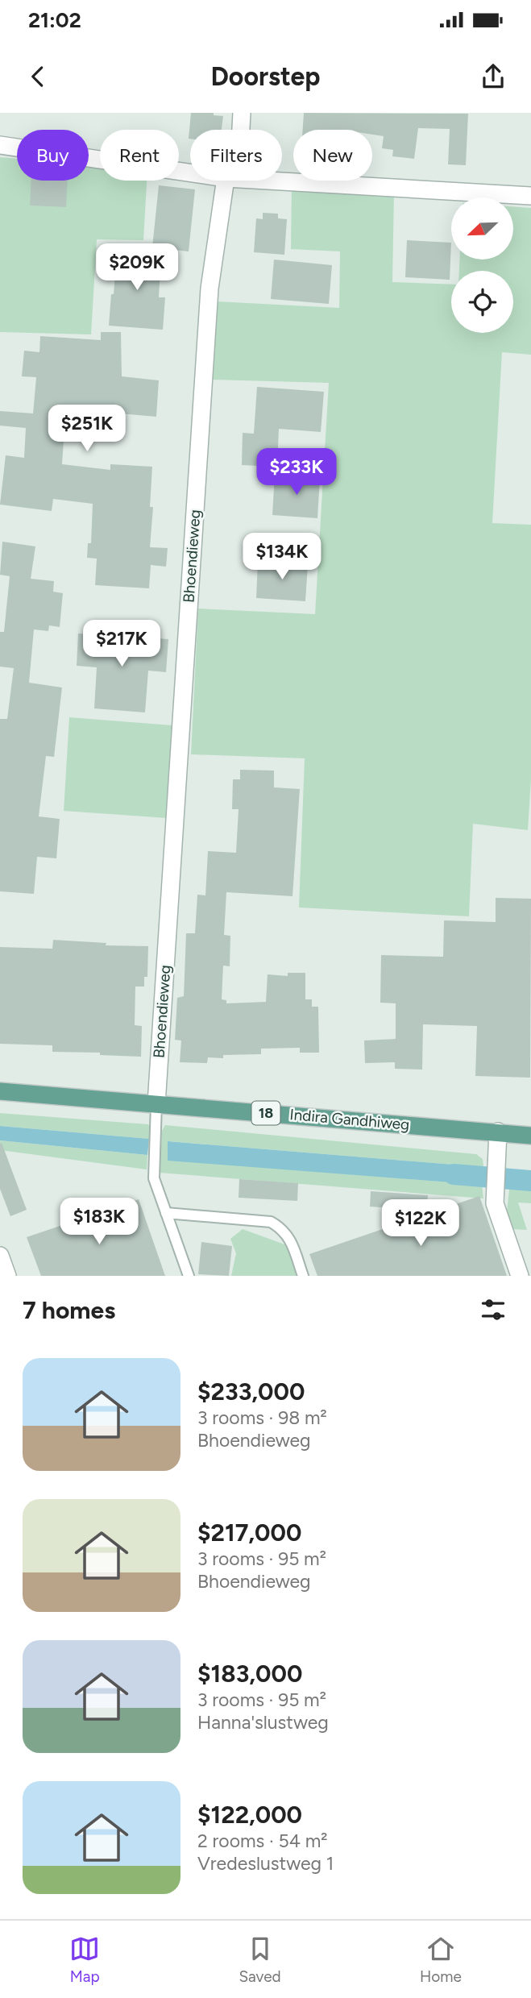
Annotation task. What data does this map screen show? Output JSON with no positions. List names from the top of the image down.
{
  "streets": {
    "main road": ["18", "Indira Gandhiweg"],
    "street": ["Bhoendieweg"]
  },
  "crossings": [
    ["Bhoendieweg", "Indira Gandhiweg"]
  ],
  "north": "bottom left",
  "page": {
    "status": "21:02",
    "header": "Doorstep",
    "chip": [
      "Buy",
      "Rent",
      "Filters",
      "New"
    ],
    "price": [
      "$209K",
      "$251K",
      "$233K",
      "$134K",
      "$217K",
      "$183K",
      "$122K"
    ],
    "heading": "7 homes",
    "list": [
      {
        "name": "$233,000",
        "note": "3 rooms · 98 m² · Bhoendieweg"
      },
      {
        "name": "$217,000",
        "note": "3 rooms · 95 m² · Bhoendieweg"
      },
      {
        "name": "$183,000",
        "note": "3 rooms · 95 m² · Hanna'slustweg"
      },
      {
        "name": "$122,000",
        "note": "2 rooms · 54 m² · Vredeslustweg 1"
      }
    ],
    "tabs": ["Map", "Saved", "Home"]
  }
}
